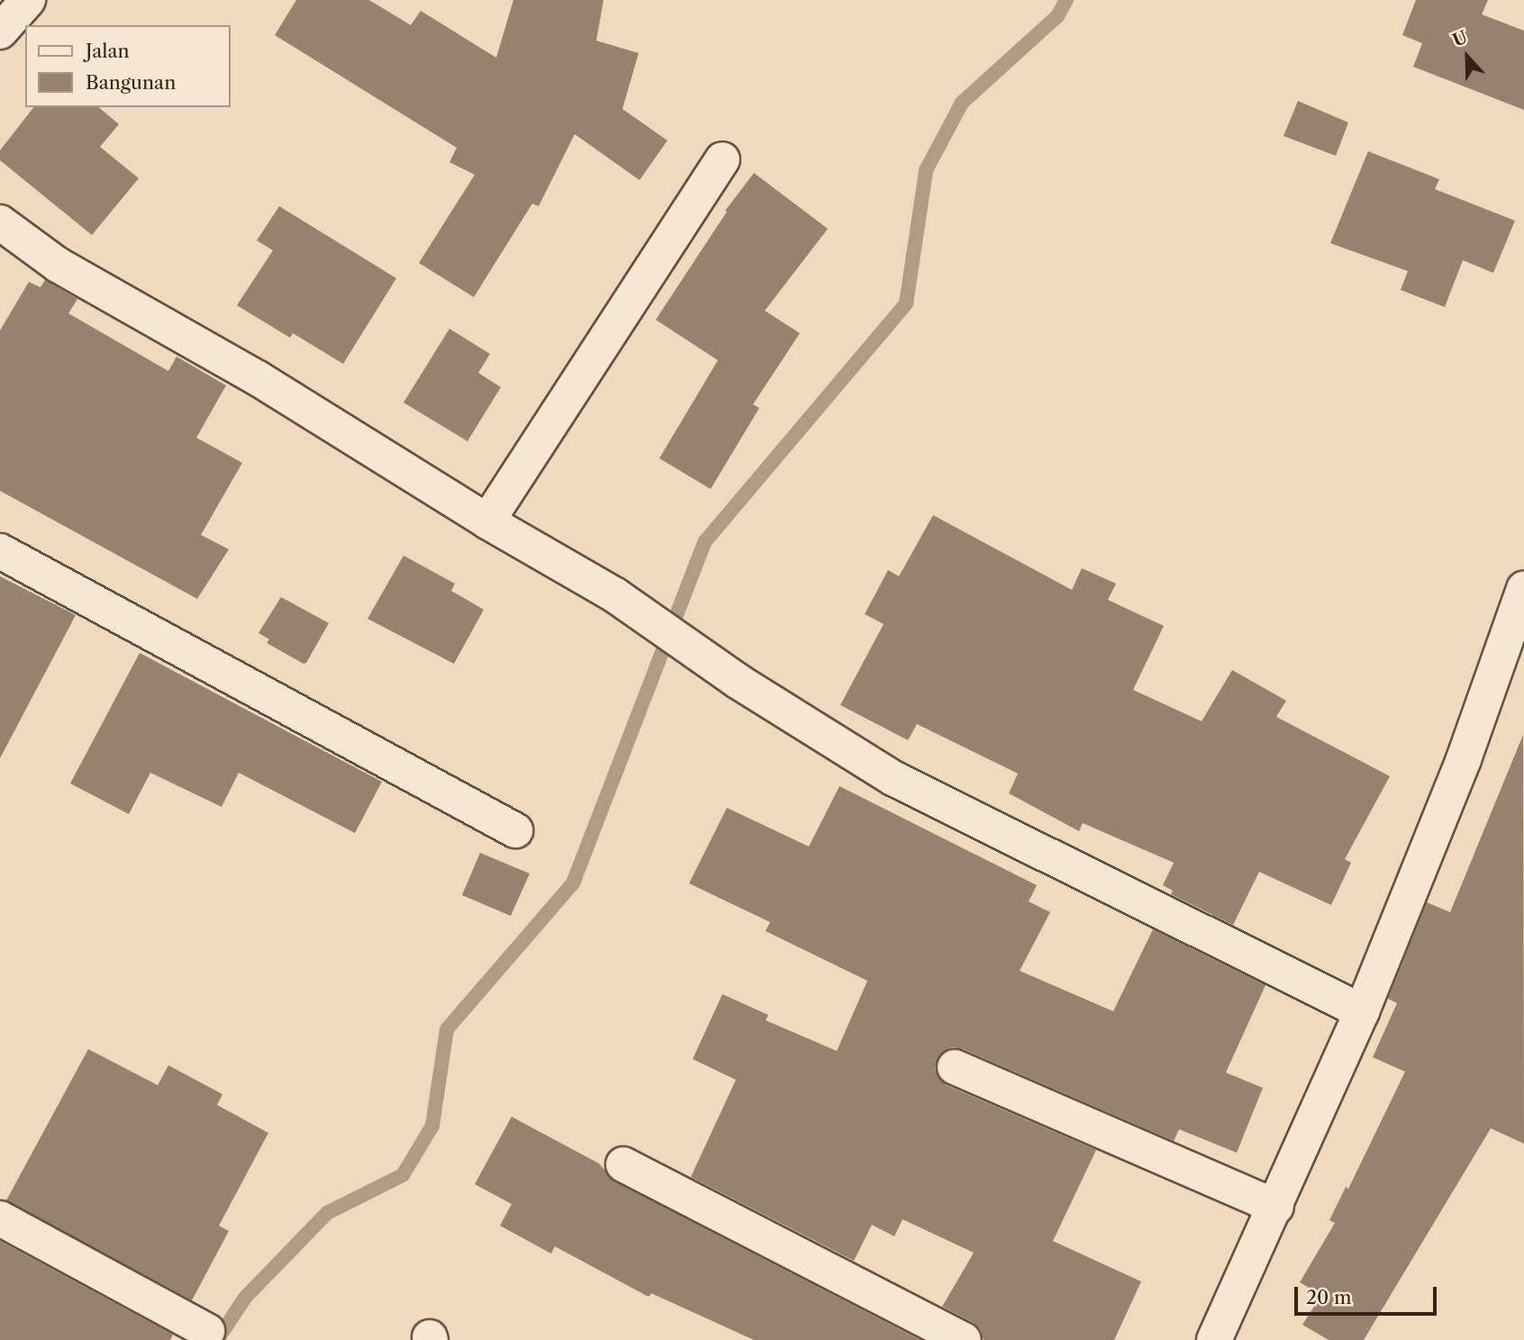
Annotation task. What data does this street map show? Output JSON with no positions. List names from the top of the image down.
{
  "legend": ["Jalan", "Bangunan"],
  "scale_bar": "20 m",
  "north": "top"
}
